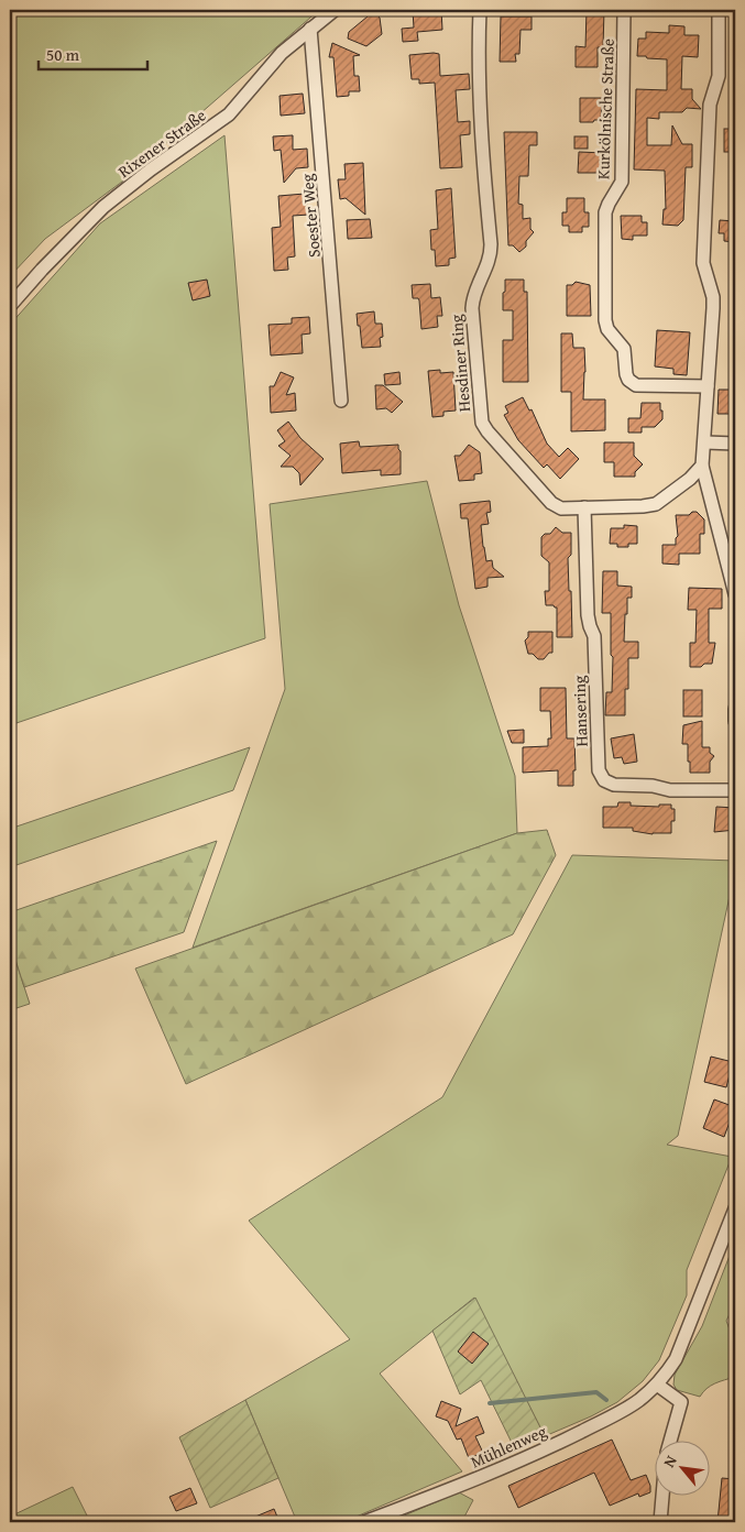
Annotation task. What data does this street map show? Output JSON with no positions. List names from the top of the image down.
{
  "streets": {
    "street": [
      "Kurkölnische Straße",
      "Rixener Straße",
      "Soester Weg",
      "Hesdiner Ring",
      "Hansering",
      "Mühlenweg"
    ]
  },
  "crossings": [
    ["Rixener Straße", "Soester Weg"],
    ["Hesdiner Ring", "Hansering"]
  ],
  "scale_bar": "50 m",
  "north": "top left"
}
